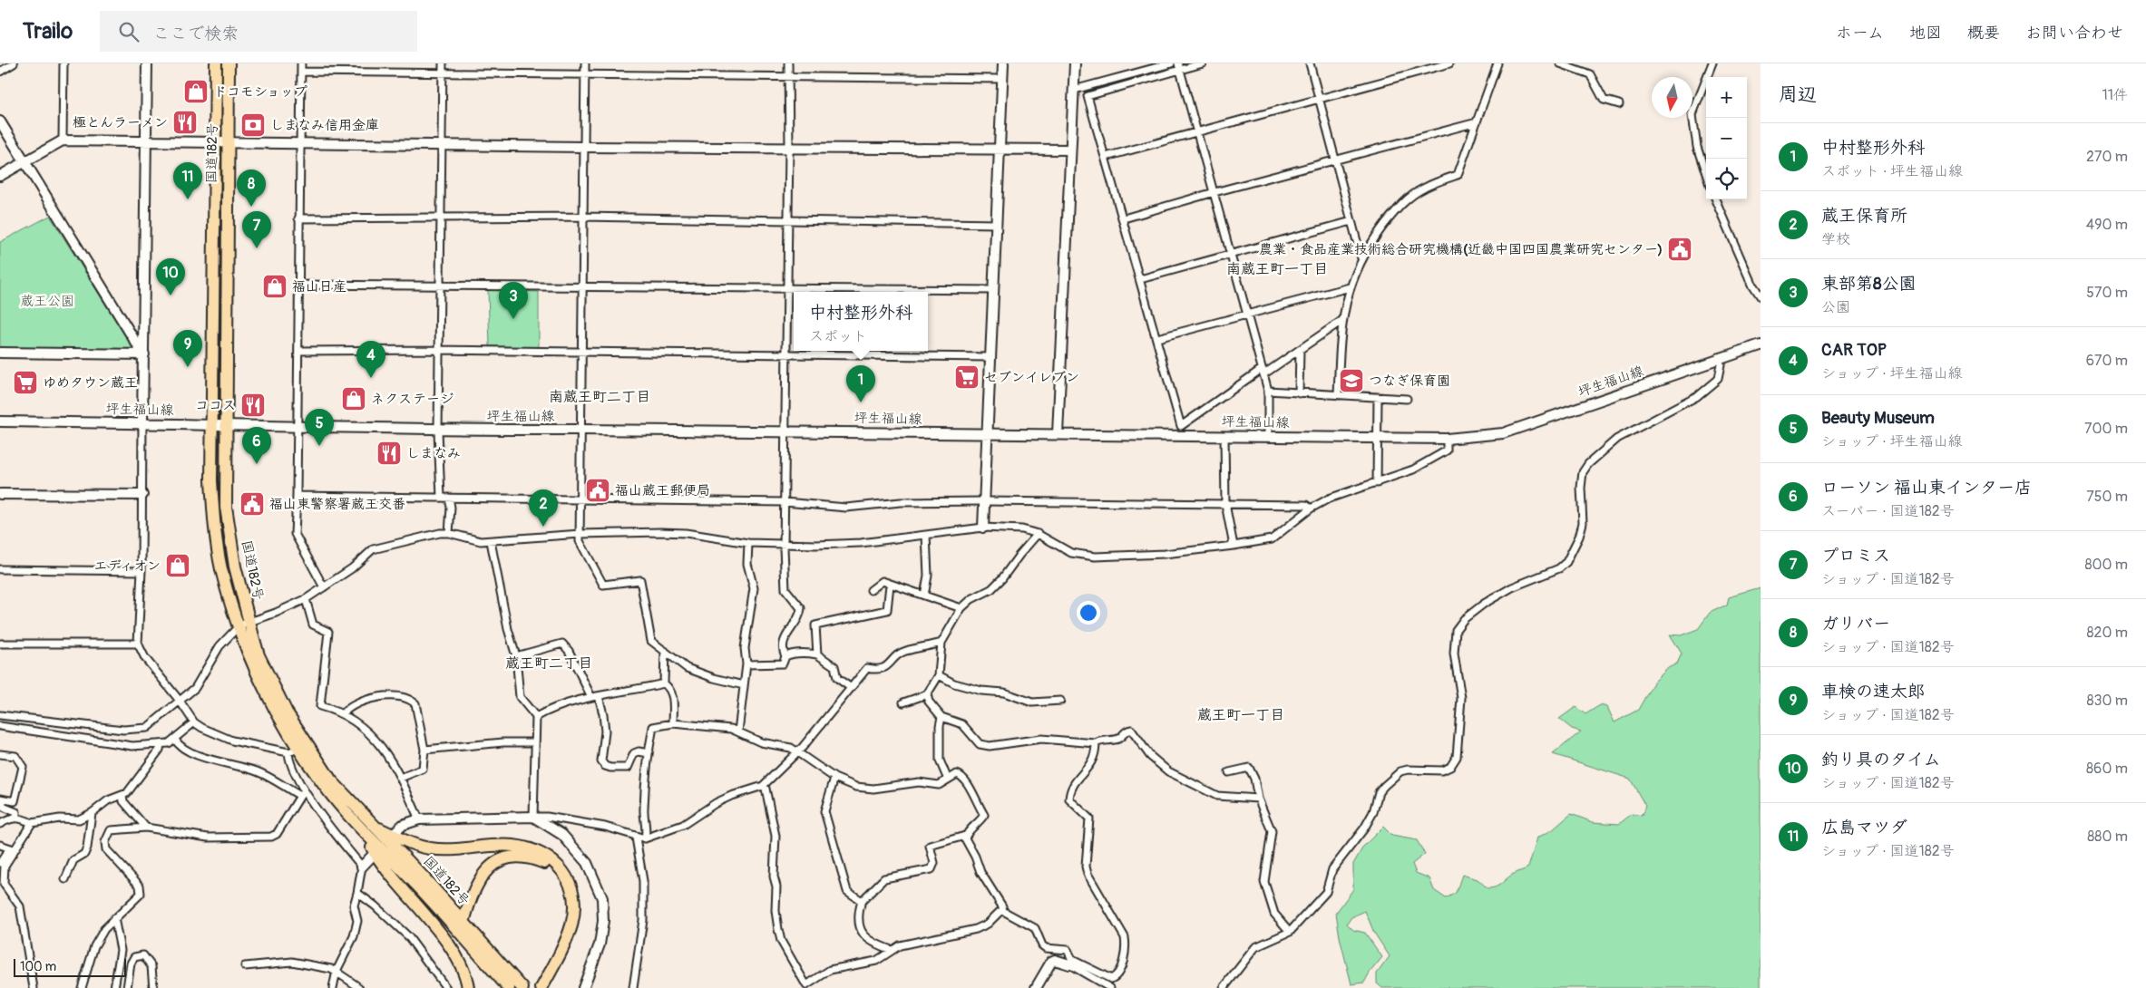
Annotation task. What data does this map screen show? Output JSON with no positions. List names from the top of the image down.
{
  "streets": {
    "highway": ["国道182号"],
    "street": ["坪生福山線"]
  },
  "crossings": [
    ["国道182号", "坪生福山線"]
  ],
  "districts": [
    "南蔵王町一丁目",
    "南蔵王町二丁目",
    "蔵王町二丁目",
    "蔵王町一丁目"
  ],
  "parks": ["蔵王公園"],
  "places": {
    "shop": [
      "ドコモショップ",
      "福山日産",
      "ネクステージ",
      "エディオン"
    ],
    "restaurant": ["極とんラーメン", "ココス", "しまなみ"],
    "bank": ["しまなみ信用金庫"],
    "public building": ["農業・食品産業技術総合研究機構(近畿中国四国農業研究センター)", "福山蔵王郵便局", "福山東警察署蔵王交番"],
    "supermarket": ["セブンイレブン", "ゆめタウン蔵王"],
    "school or university": ["つなぎ保育園"]
  },
  "scale_bar": "100 m",
  "north": "bottom",
  "page": {
    "header": "Trailo",
    "search": "ここで検索",
    "nav": [
      "ホーム",
      "地図",
      "概要",
      "お問い合わせ"
    ],
    "heading": ["周辺", "11件"],
    "map_buttons": ["+", "−"],
    "list": [
      {
        "mark": "1",
        "name": "中村整形外科",
        "note": "スポット · 坪生福山線",
        "value": "270 m"
      },
      {
        "mark": "2",
        "name": "蔵王保育所",
        "note": "学校",
        "value": "490 m"
      },
      {
        "mark": "3",
        "name": "東部第8公園",
        "note": "公園",
        "value": "570 m"
      },
      {
        "mark": "4",
        "name": "CAR TOP",
        "note": "ショップ · 坪生福山線",
        "value": "670 m"
      },
      {
        "mark": "5",
        "name": "Beauty Museum",
        "note": "ショップ · 坪生福山線",
        "value": "700 m"
      },
      {
        "mark": "6",
        "name": "ローソン 福山東インター店",
        "note": "スーパー · 国道182号",
        "value": "750 m"
      },
      {
        "mark": "7",
        "name": "プロミス",
        "note": "ショップ · 国道182号",
        "value": "800 m"
      },
      {
        "mark": "8",
        "name": "ガリバー",
        "note": "ショップ · 国道182号",
        "value": "820 m"
      },
      {
        "mark": "9",
        "name": "車検の速太郎",
        "note": "ショップ · 国道182号",
        "value": "830 m"
      },
      {
        "mark": "10",
        "name": "釣り具のタイム",
        "note": "ショップ · 国道182号",
        "value": "860 m"
      },
      {
        "mark": "11",
        "name": "広島マツダ",
        "note": "ショップ · 国道182号",
        "value": "880 m"
      }
    ],
    "pins": [
      "11",
      "8",
      "7",
      "10",
      "3",
      "9",
      "4",
      "1",
      "5",
      "6",
      "2"
    ],
    "popup": ["中村整形外科", "スポット"],
    "scale": "100 m"
  }
}
